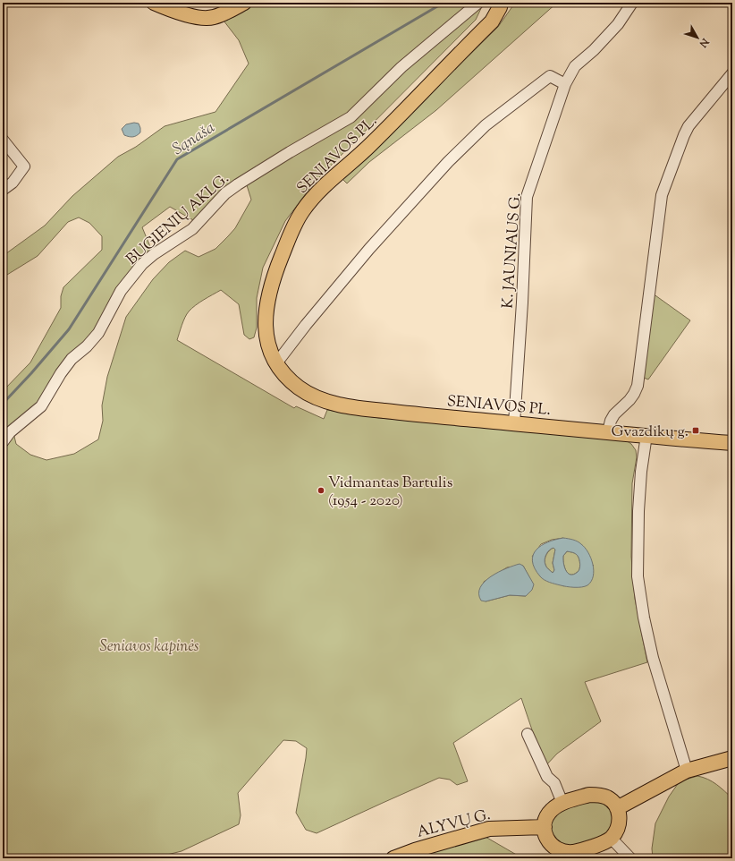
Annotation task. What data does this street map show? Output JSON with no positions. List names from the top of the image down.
{
  "streets": {
    "main road": ["SENIAVOS PL.", "ALYVŲ G."],
    "street": ["BUGIENIŲ AKLG.", "K. JAUNIAUS G."]
  },
  "crossings": [
    ["SENIAVOS PL.", "K. JAUNIAUS G."]
  ],
  "water": ["Sąnaša"],
  "parks": ["Seniavos kapinės"],
  "places": {
    "transit": ["Gvazdikų g."],
    "other": ["Vidmantas Bartulis (1954 - 2020)"]
  },
  "north": "bottom right"
}
